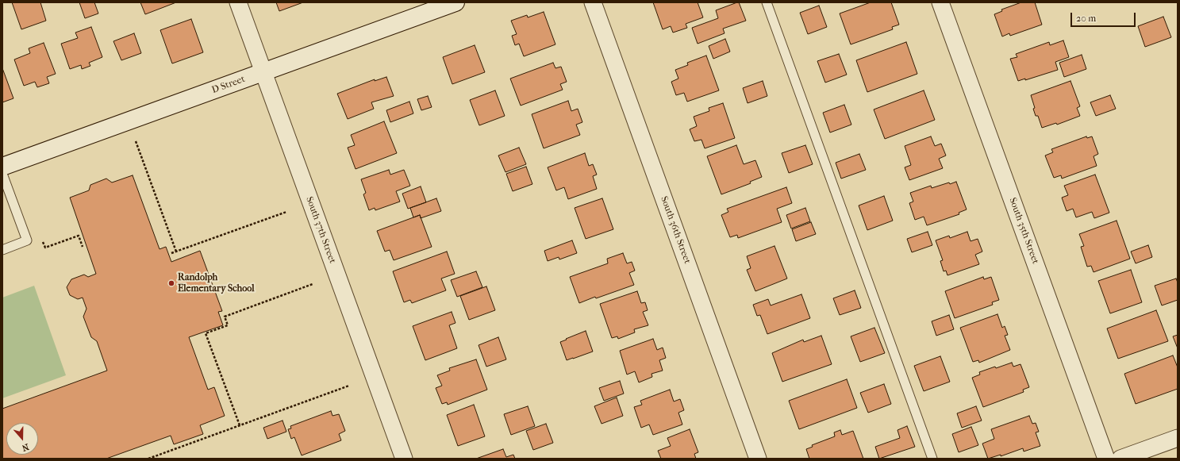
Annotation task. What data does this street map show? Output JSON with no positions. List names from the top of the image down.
{
  "streets": {
    "street": [
      "D Street",
      "South 37th Street",
      "South 36th Street",
      "South 35th Street"
    ]
  },
  "crossings": [
    ["D Street", "South 37th Street"]
  ],
  "places": ["Randolph Elementary School"],
  "scale_bar": "20 m",
  "north": "bottom"
}
